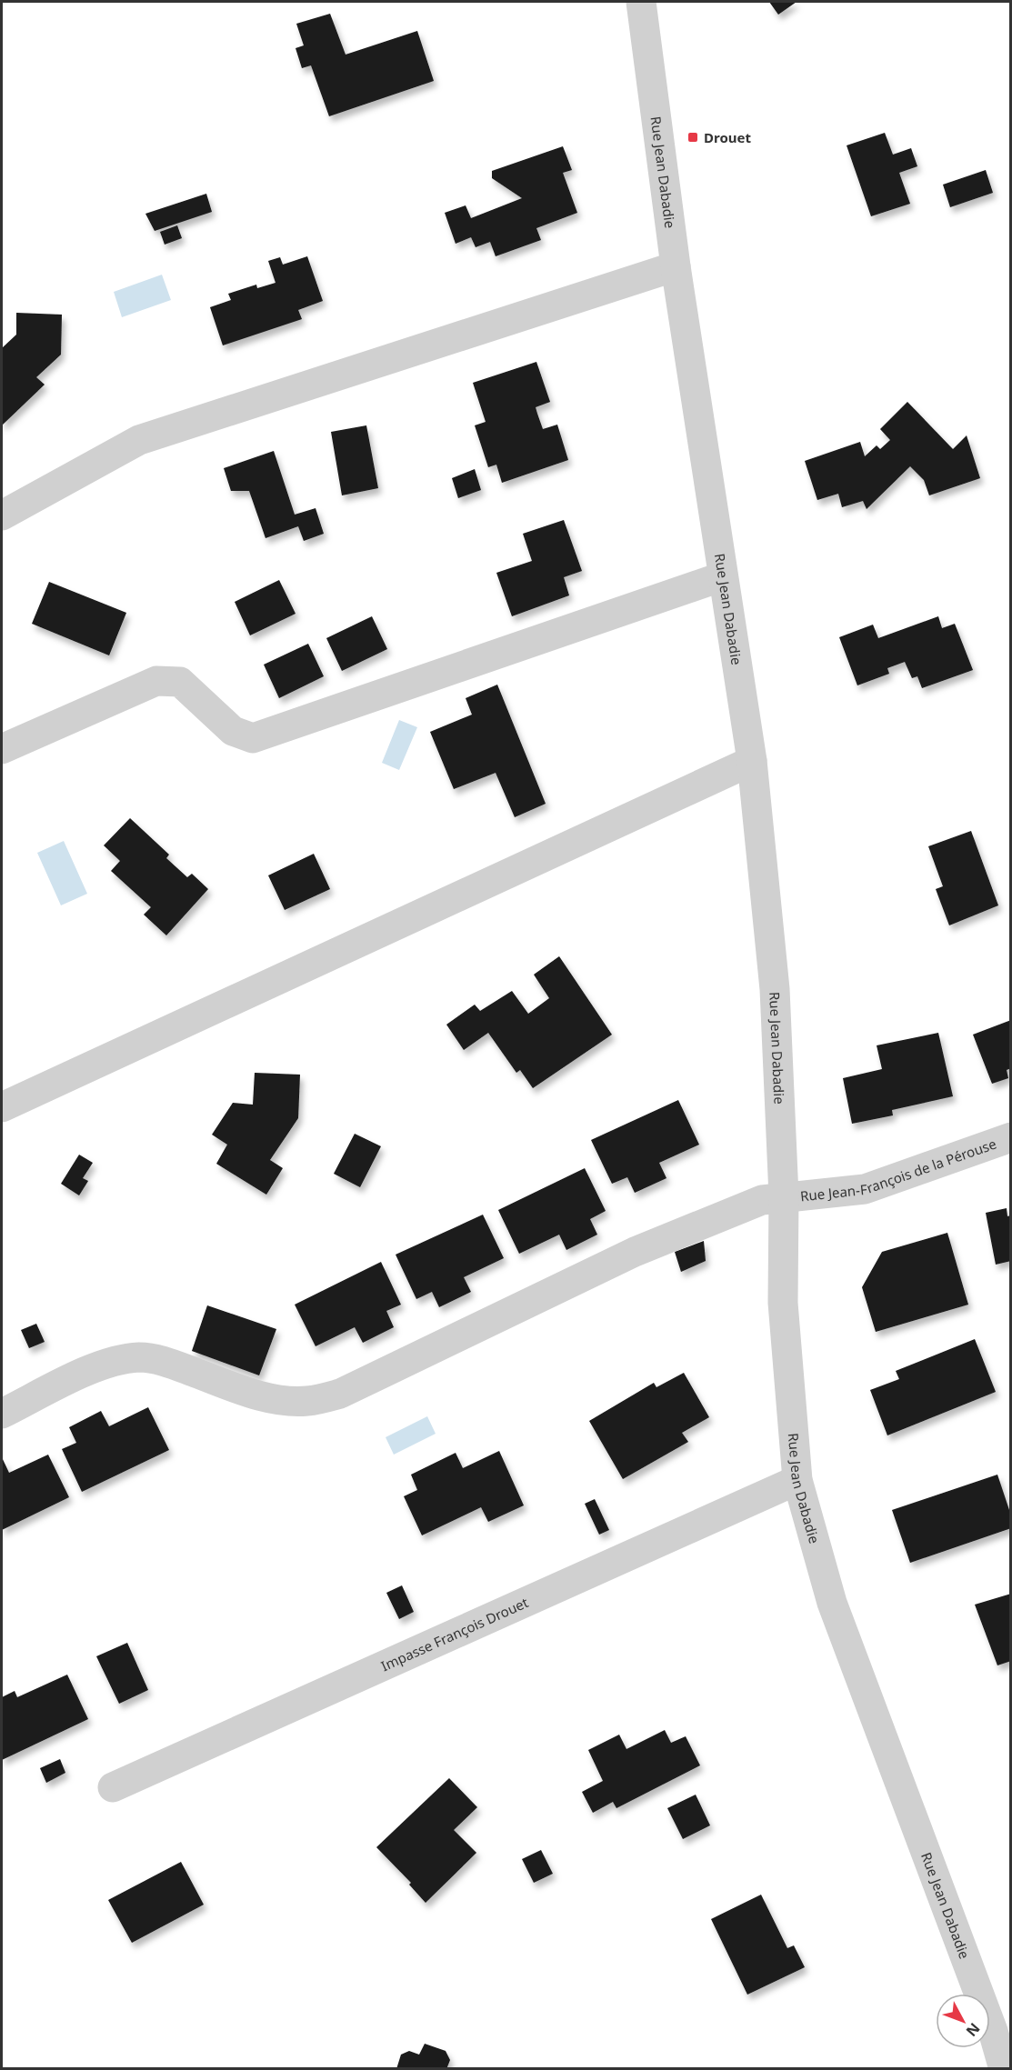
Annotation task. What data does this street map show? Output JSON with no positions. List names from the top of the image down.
{
  "streets": {
    "street": ["Rue Jean Dabadie", "Rue Jean-François de la Pérouse", "Impasse François Drouet"]
  },
  "crossings": [
    ["Rue Jean Dabadie", "Rue Jean-François de la Pérouse"],
    ["Rue Jean Dabadie", "Impasse François Drouet"]
  ],
  "places": {
    "transit": ["Drouet"]
  },
  "north": "bottom right"
}
